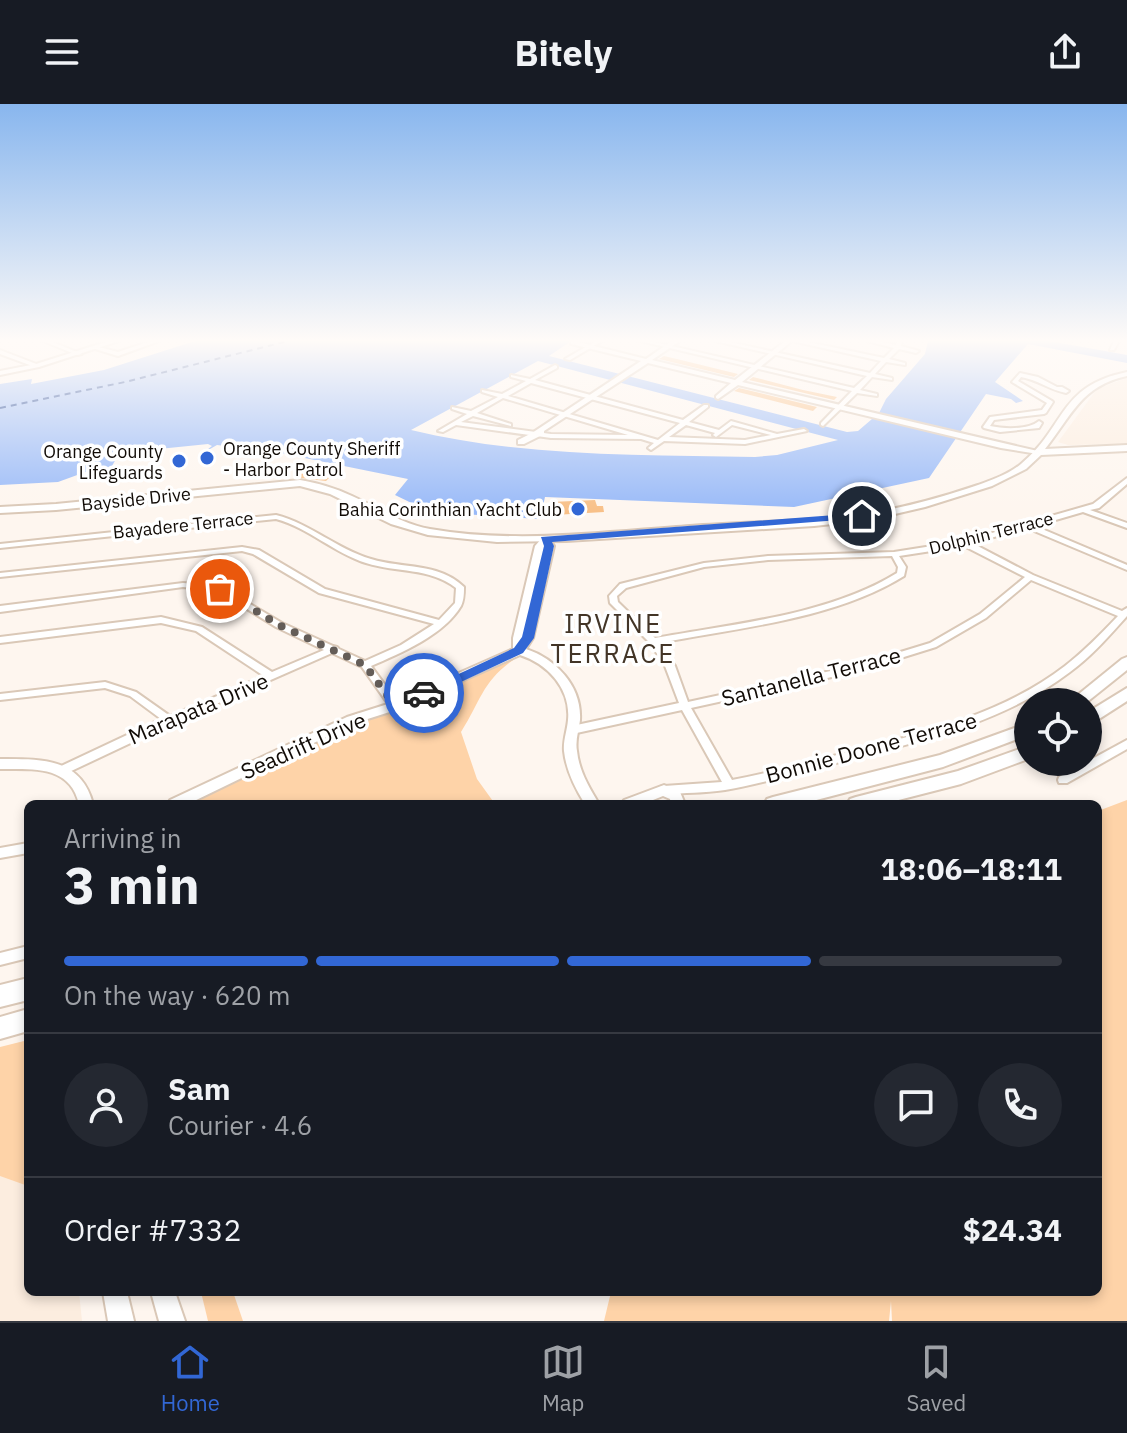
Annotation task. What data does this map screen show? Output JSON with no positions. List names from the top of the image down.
{
  "streets": {
    "main road": ["Bayside Drive"],
    "street": [
      "Bayadere Terrace",
      "Dolphin Terrace",
      "Santanella Terrace",
      "Marapata Drive",
      "Seadrift Drive",
      "Bonnie Doone Terrace"
    ]
  },
  "districts": ["IRVINE TERRACE"],
  "places": ["Orange County Sheriff - Harbor Patrol", "Orange County Lifeguards", "Bahia Corinthian Yacht Club"],
  "page": {
    "header": "Bitely",
    "heading": ["3 min", "Arriving in", "18:06–18:11"],
    "panel": [
      "Sam",
      "Courier · 4.6",
      "Order #7332",
      "$24.34"
    ],
    "bar": "On the way · 620 m",
    "tabs": ["Home", "Map", "Saved"]
  }
}
